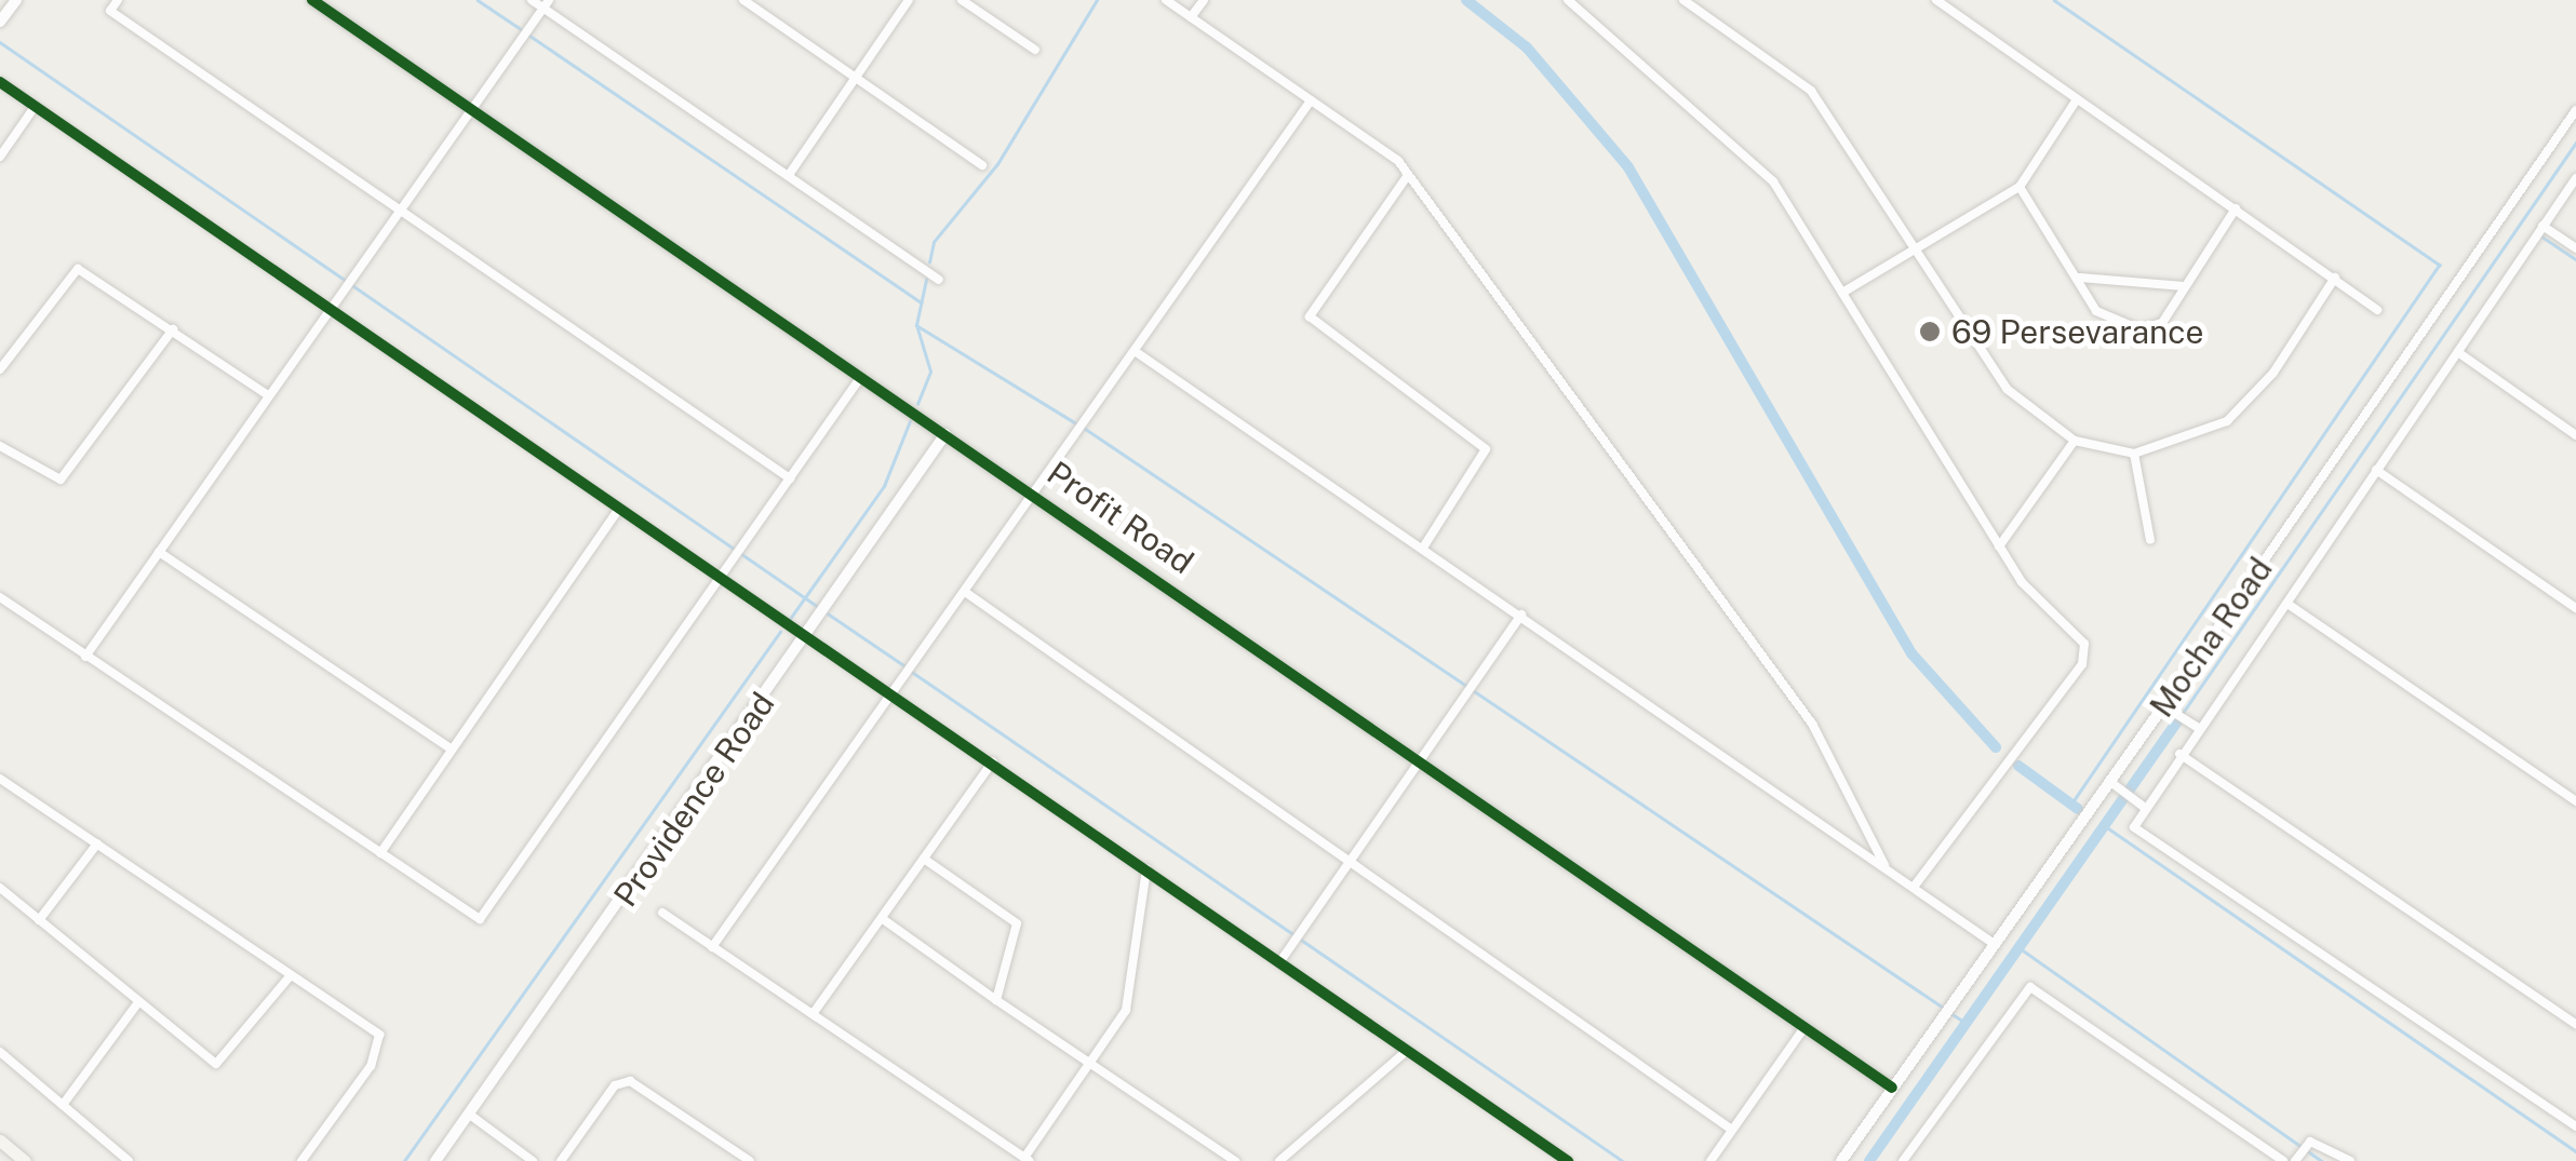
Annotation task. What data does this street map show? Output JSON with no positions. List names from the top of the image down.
{
  "streets": {
    "street": ["Profit Road", "Mocha Road", "Providence Road"]
  },
  "crossings": [
    ["Profit Road", "Mocha Road"],
    ["Profit Road", "Providence Road"]
  ],
  "places": ["69 Persevarance"]
}
